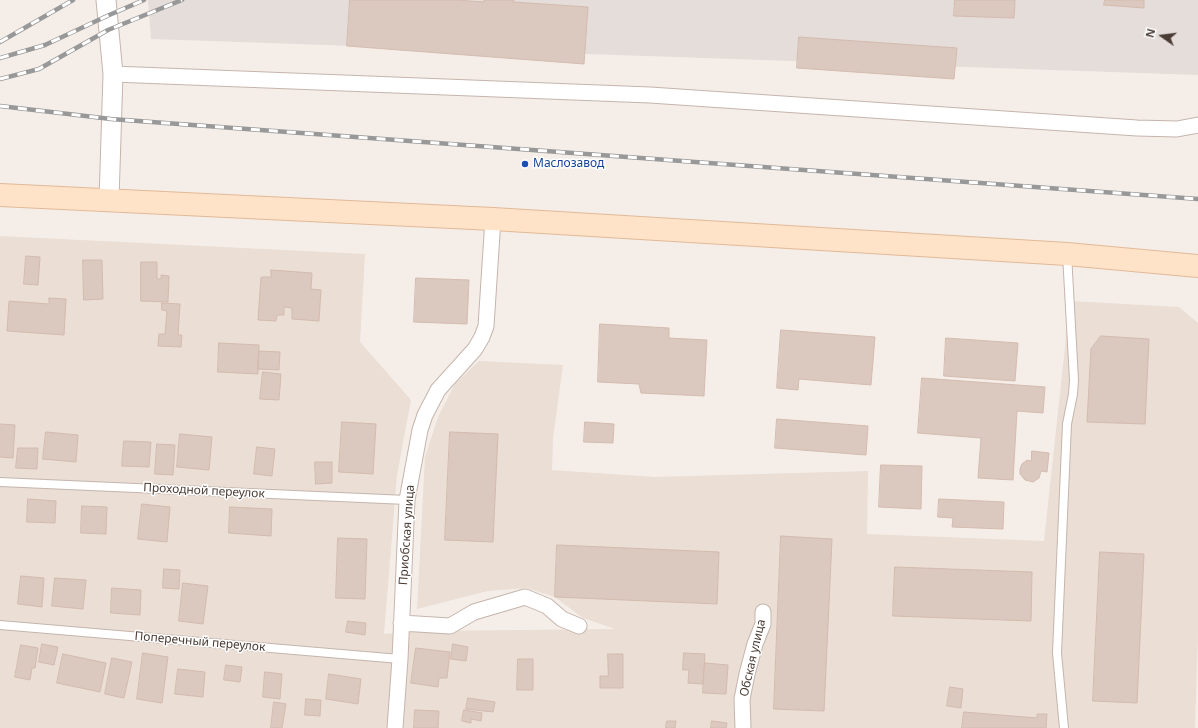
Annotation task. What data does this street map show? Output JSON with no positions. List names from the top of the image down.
{
  "streets": {
    "street": ["Приобская улица", "Обская улица"],
    "lane": ["Проходной переулок", "Поперечный переулок"]
  },
  "crossings": [
    ["Проходной переулок", "Приобская улица"],
    ["Приобская улица", "Поперечный переулок"]
  ],
  "places": ["Маслозавод"],
  "north": "left"
}
